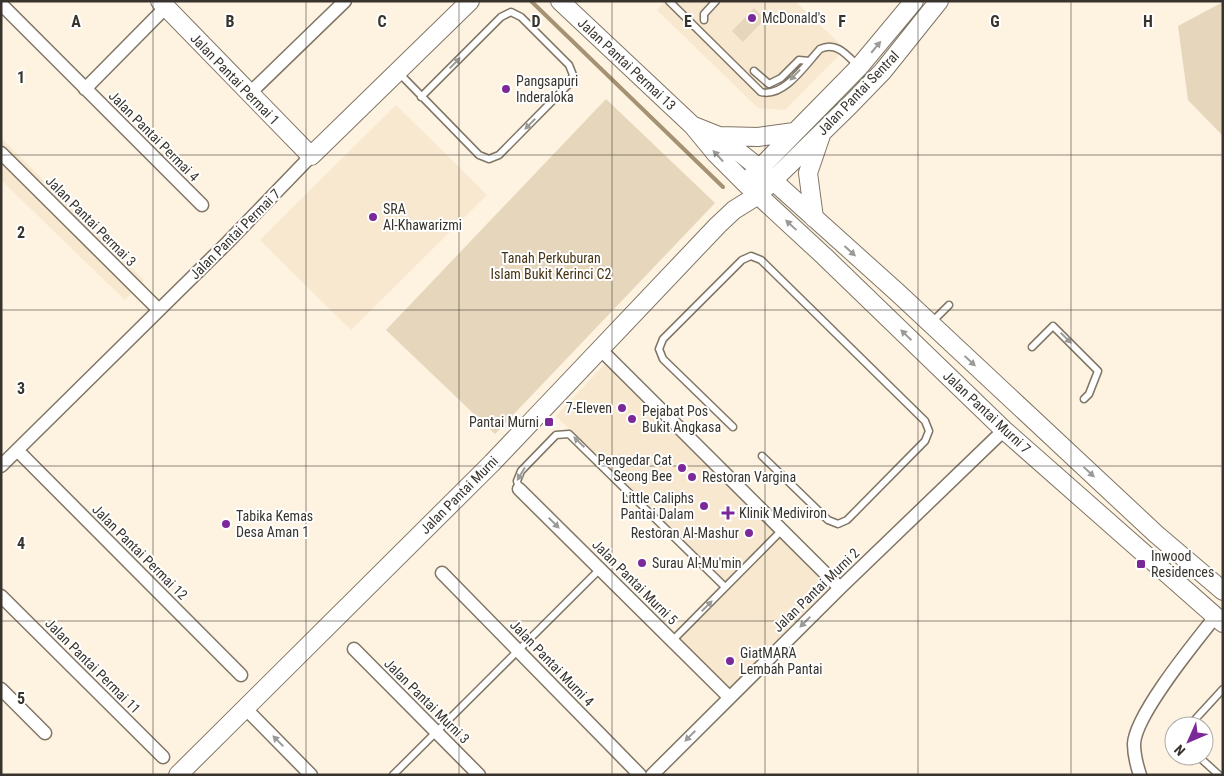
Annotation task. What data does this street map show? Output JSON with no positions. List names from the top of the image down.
{
  "streets": {
    "main road": [
      "Jalan Pantai Permai 13",
      "Jalan Pantai Permai 1",
      "Jalan Pantai Sentral",
      "Jalan Pantai Permai 7",
      "Jalan Pantai Murni 7",
      "Jalan Pantai Murni"
    ],
    "street": [
      "Jalan Pantai Permai 4",
      "Jalan Pantai Permai 3",
      "Jalan Pantai Permai 12",
      "Jalan Pantai Murni 5",
      "Jalan Pantai Murni 2",
      "Jalan Pantai Murni 4",
      "Jalan Pantai Permai 11",
      "Jalan Pantai Murni 3"
    ]
  },
  "crossings": [
    ["Jalan Pantai Permai 13", "Jalan Pantai Sentral"],
    ["Jalan Pantai Permai 13", "Jalan Pantai Murni 7"],
    ["Jalan Pantai Permai 13", "Jalan Pantai Murni"],
    ["Jalan Pantai Permai 1", "Jalan Pantai Permai 7"],
    ["Jalan Pantai Sentral", "Jalan Pantai Murni 7"],
    ["Jalan Pantai Sentral", "Jalan Pantai Murni"],
    ["Jalan Pantai Permai 3", "Jalan Pantai Permai 7"],
    ["Jalan Pantai Permai 7", "Jalan Pantai Permai 12"],
    ["Jalan Pantai Murni 7", "Jalan Pantai Murni"],
    ["Jalan Pantai Murni 7", "Jalan Pantai Murni 2"],
    ["Jalan Pantai Murni 5", "Jalan Pantai Murni 2"]
  ],
  "one_way": ["Jalan Pantai Murni 5", "Jalan Pantai Murni 2"],
  "parks": ["Tanah Perkuburan Islam Bukit Kerinci C2"],
  "places": {
    "other": [
      "McDonald's",
      "Pangsapuri Inderaloka",
      "SRA Al-Khawarizmi",
      "7-Eleven",
      "Pejabat Pos Bukit Angkasa",
      "Pengedar Cat Seong Bee",
      "Restoran Vargina",
      "Little Caliphs Pantai Dalam",
      "Tabika Kemas Desa Aman 1",
      "Restoran Al-Mashur",
      "Surau Al-Mu'min",
      "GiatMARA Lembah Pantai"
    ],
    "transit": ["Pantai Murni", "Inwood Residences"],
    "health": ["Klinik Mediviron"]
  },
  "north": "bottom left",
  "grid": {
    "columns": [
      "A",
      "B",
      "C",
      "D",
      "E",
      "F",
      "G",
      "H"
    ],
    "rows": [
      "1",
      "2",
      "3",
      "4",
      "5"
    ]
  }
}
